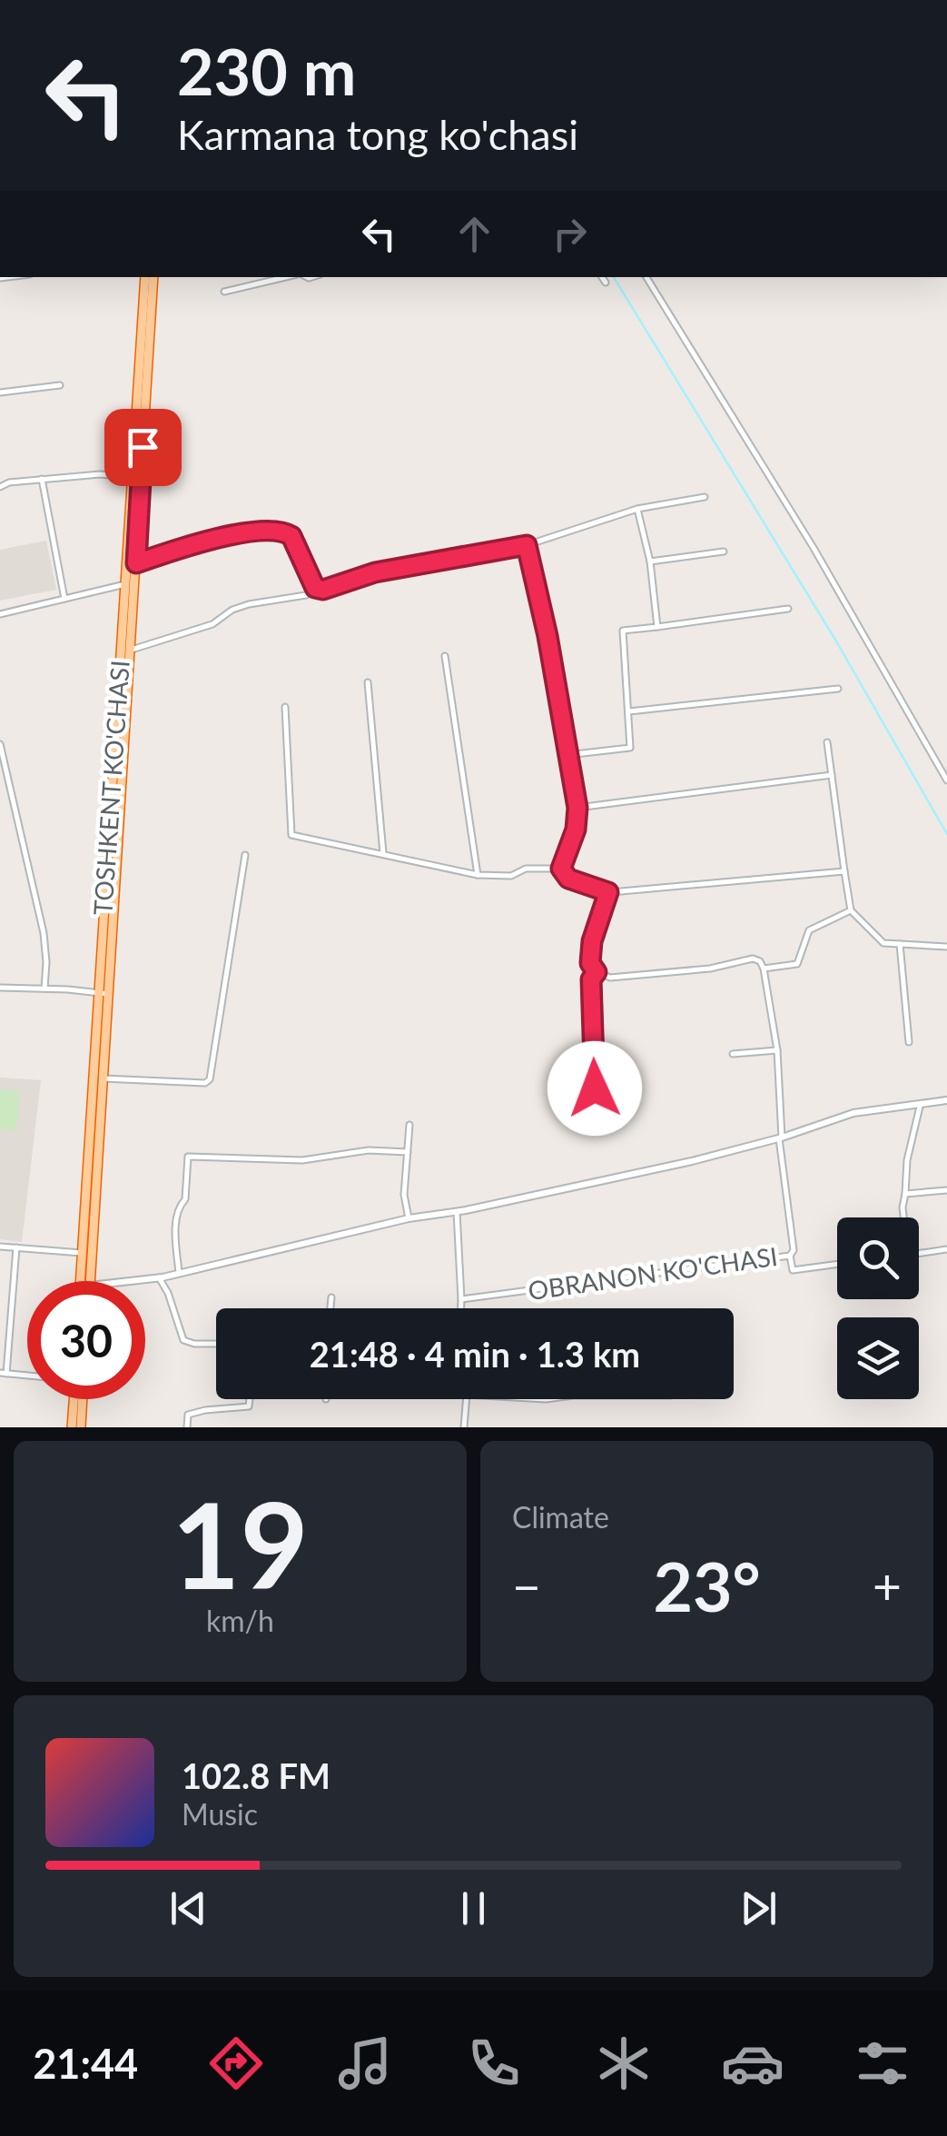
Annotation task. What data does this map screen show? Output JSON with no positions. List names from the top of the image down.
{
  "streets": {
    "highway": ["TOSHKENT KO'CHASI"],
    "street": ["OBRANON KO'CHASI"]
  },
  "page": {
    "turn": ["230 m", "Karmana tong ko'chasi"],
    "limit": "30",
    "trip": "21:48 · 4 min · 1.3 km",
    "tile": [
      ["19", "km/h"],
      "Climate"
    ],
    "heat": ["−", "23°", "+"],
    "song": ["102.8 FM", "Music"],
    "tabs": "21:44"
  }
}
